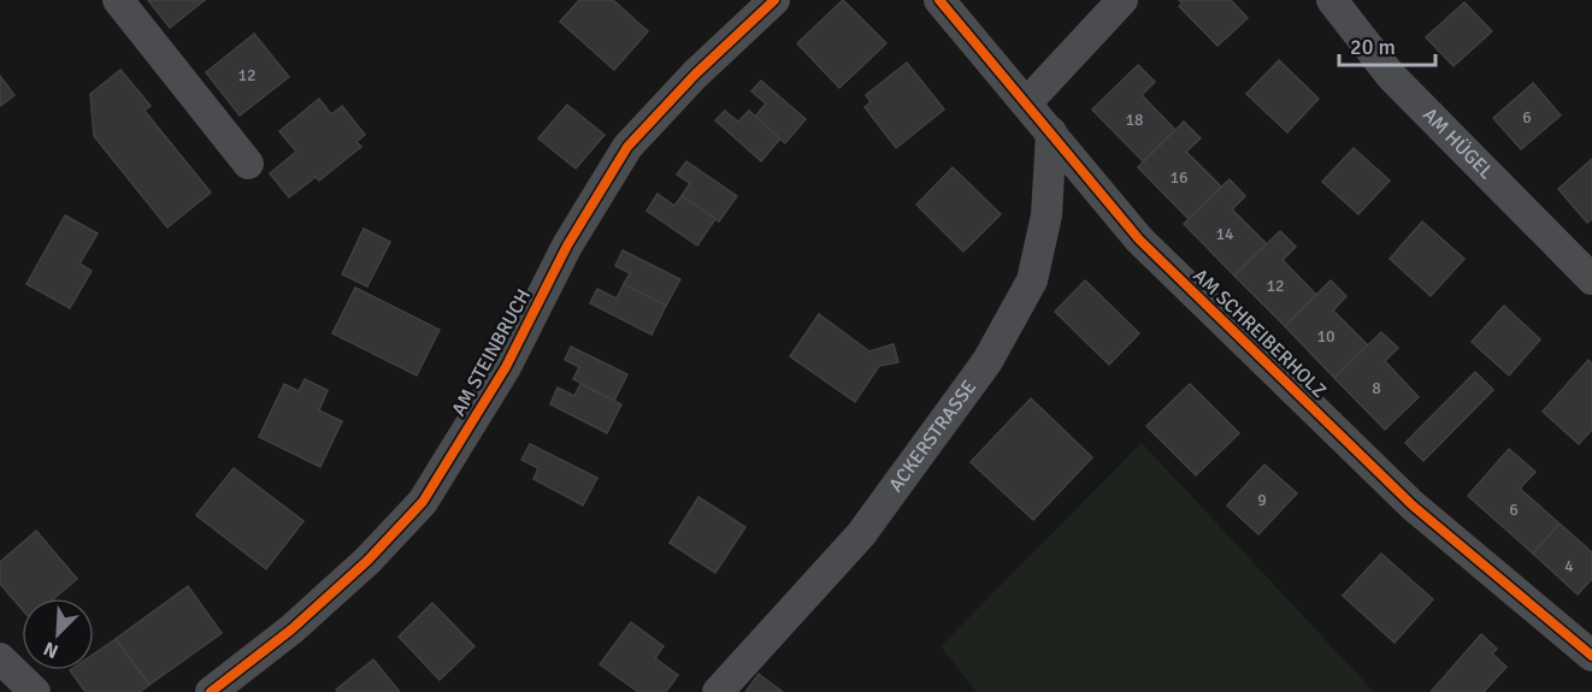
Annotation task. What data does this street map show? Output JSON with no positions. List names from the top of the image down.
{
  "streets": {
    "street": [
      "AM HÜGEL",
      "AM SCHREIBERHOLZ",
      "AM STEINBRUCH",
      "ACKERSTRASSE"
    ]
  },
  "crossings": [
    ["AM SCHREIBERHOLZ", "ACKERSTRASSE"]
  ],
  "house_numbers": [
    "12",
    "6",
    "18",
    "16",
    "14",
    "12",
    "10",
    "8",
    "9",
    "6",
    "4"
  ],
  "scale_bar": "20 m",
  "north": "bottom left"
}
